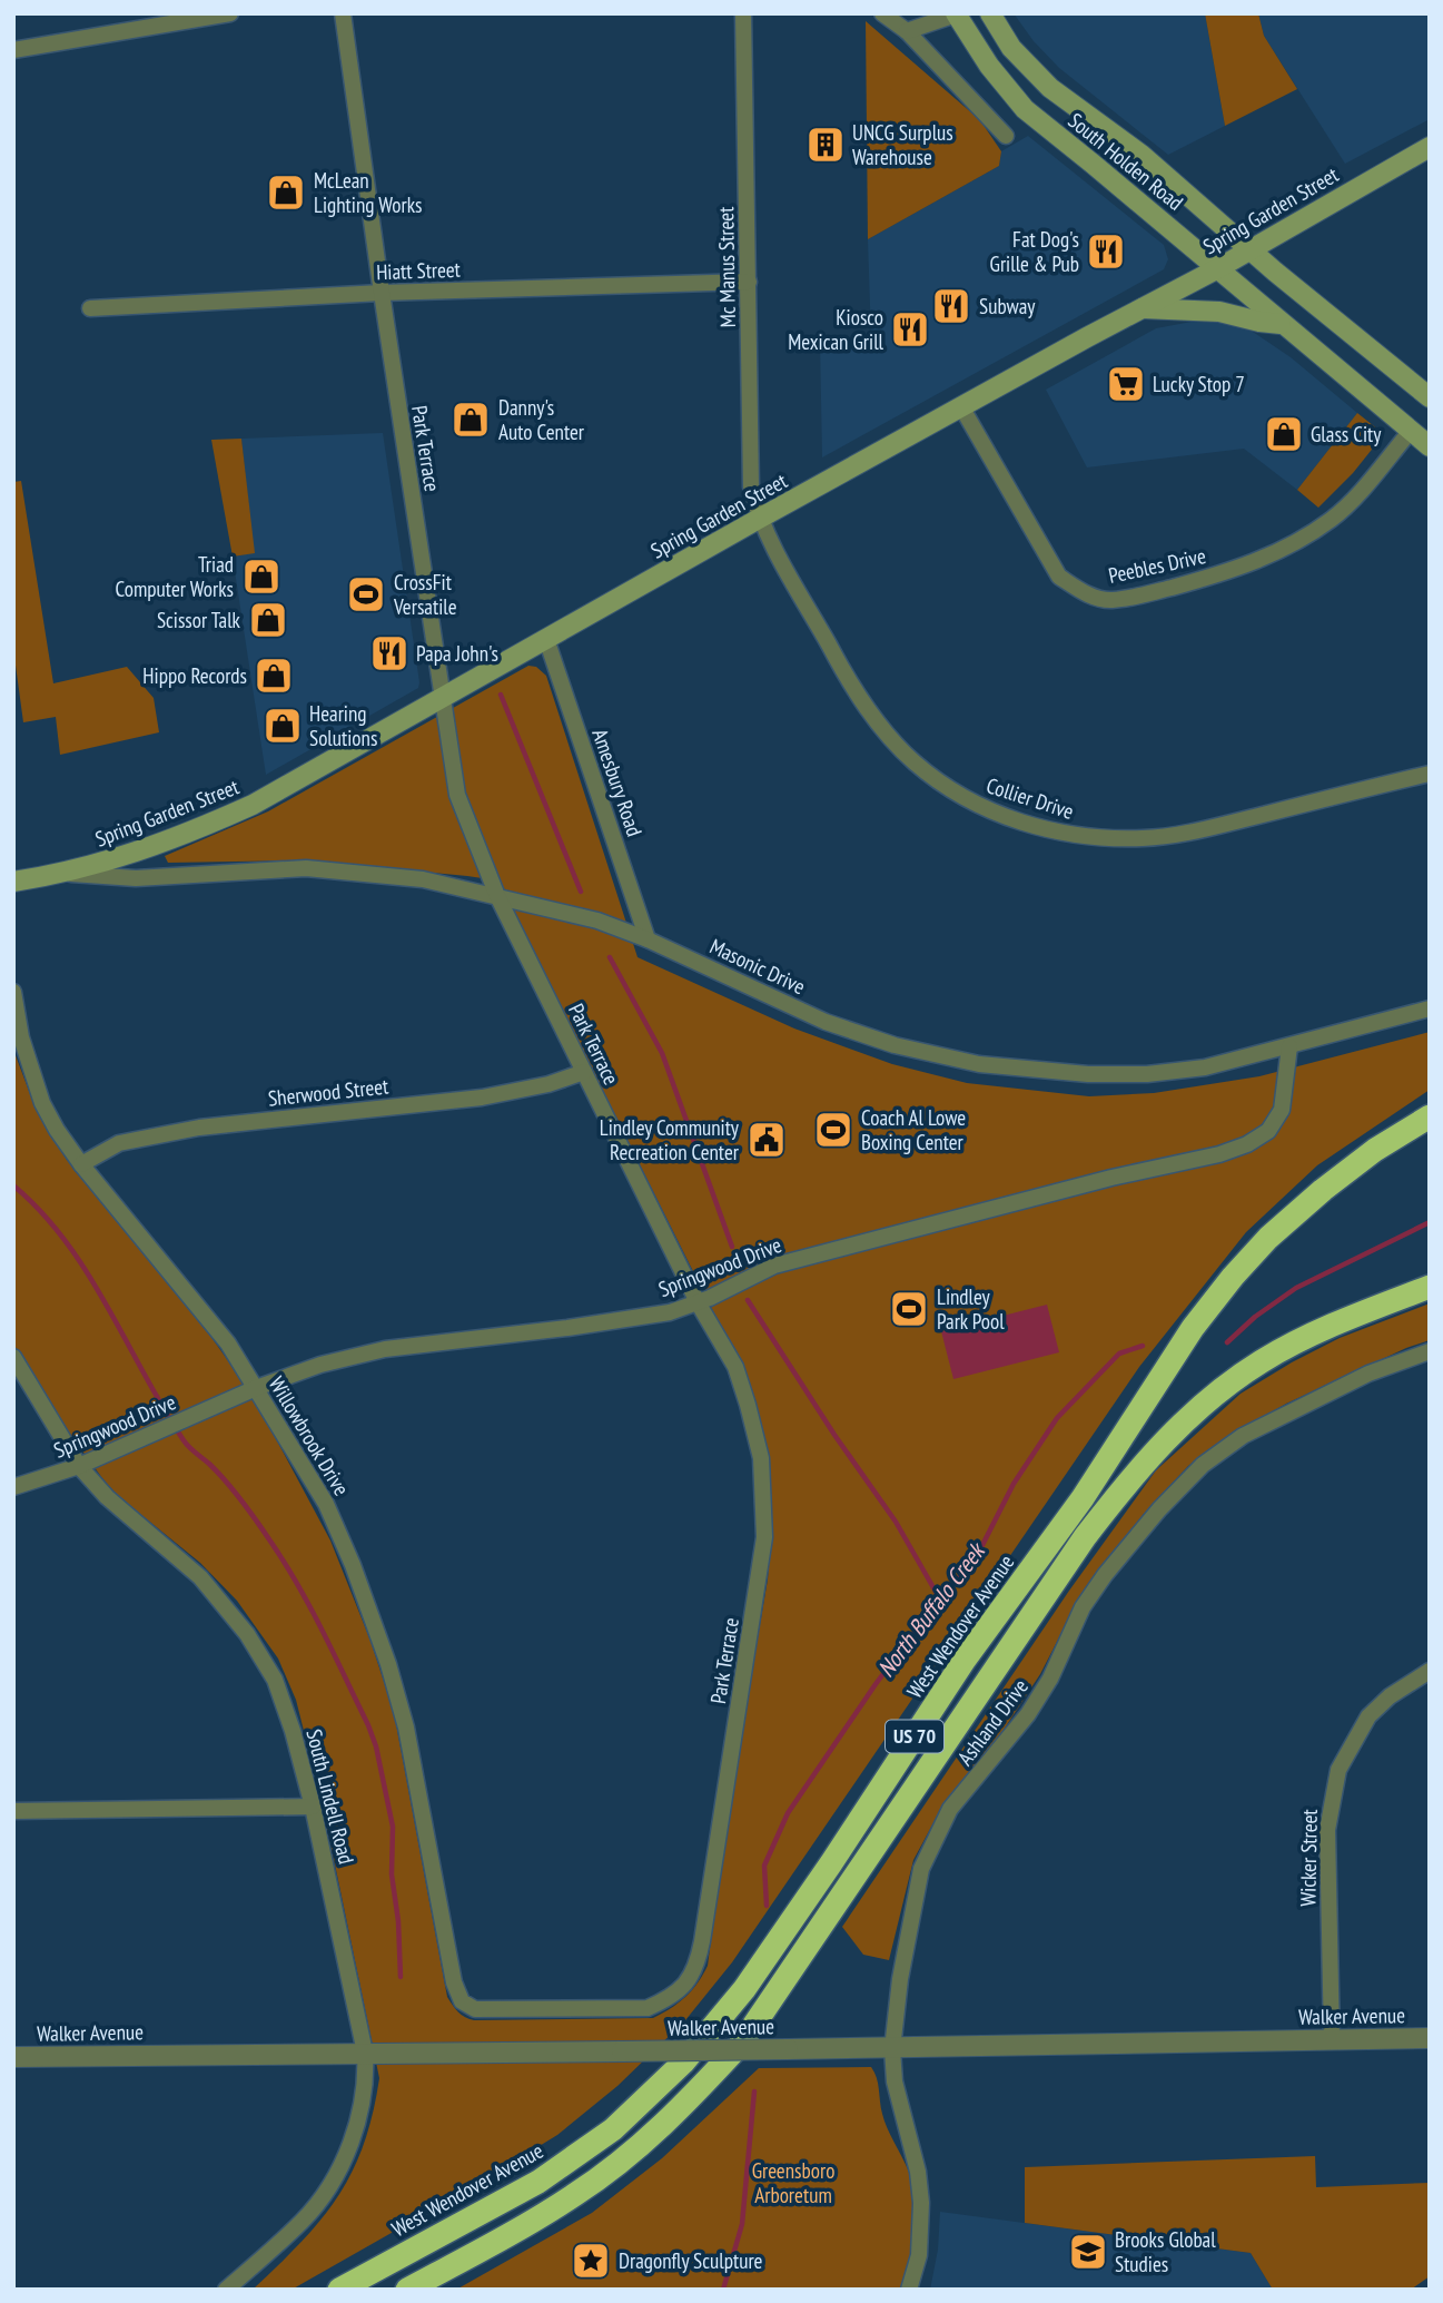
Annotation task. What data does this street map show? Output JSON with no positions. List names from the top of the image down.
{
  "streets": {
    "highway": ["West Wendover Avenue", "US 70"],
    "main road": ["South Holden Road", "Spring Garden Street"],
    "street": [
      "Mc Manus Street",
      "Hiatt Street",
      "Park Terrace",
      "Peebles Drive",
      "Amesbury Road",
      "Collier Drive",
      "Masonic Drive",
      "Sherwood Street",
      "Springwood Drive",
      "Willowbrook Drive",
      "Ashland Drive",
      "South Lindell Road",
      "Wicker Street",
      "Walker Avenue"
    ]
  },
  "crossings": [
    ["South Holden Road", "Spring Garden Street"],
    ["South Holden Road", "Peebles Drive"],
    ["Spring Garden Street", "Mc Manus Street"],
    ["Spring Garden Street", "Park Terrace"],
    ["Spring Garden Street", "Peebles Drive"],
    ["Spring Garden Street", "Amesbury Road"],
    ["Spring Garden Street", "Collier Drive"],
    ["Spring Garden Street", "Masonic Drive"],
    ["Mc Manus Street", "Hiatt Street"],
    ["Mc Manus Street", "Collier Drive"],
    ["Hiatt Street", "Park Terrace"],
    ["Park Terrace", "Masonic Drive"],
    ["Park Terrace", "Sherwood Street"],
    ["Park Terrace", "Springwood Drive"],
    ["Park Terrace", "Willowbrook Drive"],
    ["Amesbury Road", "Masonic Drive"],
    ["Masonic Drive", "Springwood Drive"],
    ["Sherwood Street", "Willowbrook Drive"],
    ["Springwood Drive", "Willowbrook Drive"],
    ["Springwood Drive", "South Lindell Road"],
    ["Ashland Drive", "Walker Avenue"],
    ["South Lindell Road", "Walker Avenue"],
    ["Wicker Street", "Walker Avenue"]
  ],
  "water": ["North Buffalo Creek"],
  "parks": ["Greensboro Arboretum"],
  "places": {
    "building": ["UNCG Surplus Warehouse"],
    "shop": [
      "McLean Lighting Works",
      "Danny's Auto Center",
      "Glass City",
      "Triad Computer Works",
      "Scissor Talk",
      "Hippo Records",
      "Hearing Solutions"
    ],
    "restaurant": [
      "Fat Dog's Grille & Pub",
      "Subway",
      "Kiosco Mexican Grill",
      "Papa John's"
    ],
    "supermarket": ["Lucky Stop 7"],
    "sports": ["CrossFit Versatile", "Coach Al Lowe Boxing Center", "Lindley Park Pool"],
    "public building": ["Lindley Community Recreation Center"],
    "school or university": ["Brooks Global Studies"],
    "place": ["Dragonfly Sculpture"]
  }
}
